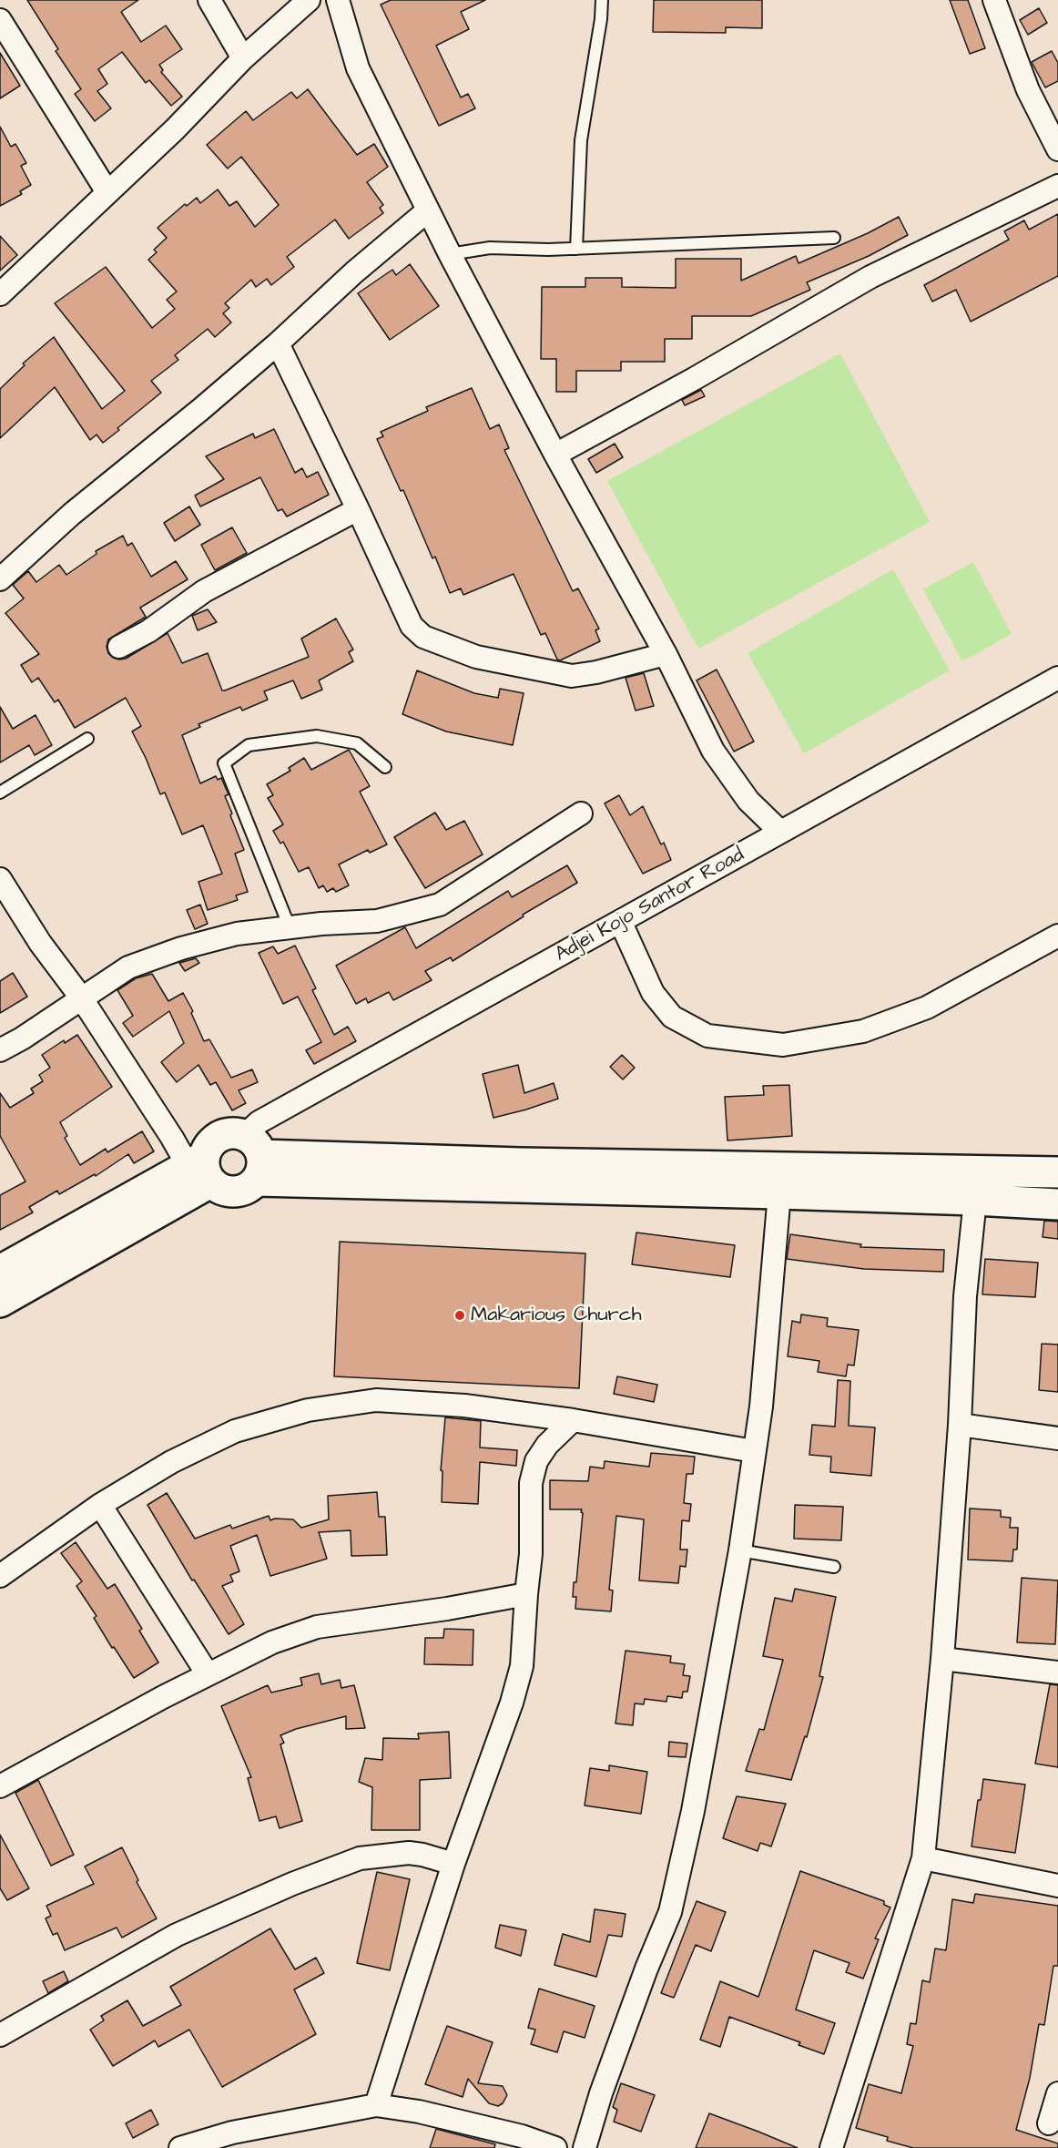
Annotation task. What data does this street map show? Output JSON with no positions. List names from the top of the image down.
{
  "streets": {
    "street": ["Adjei Kojo Santor Road"]
  },
  "places": ["Makarious Church"]
}
